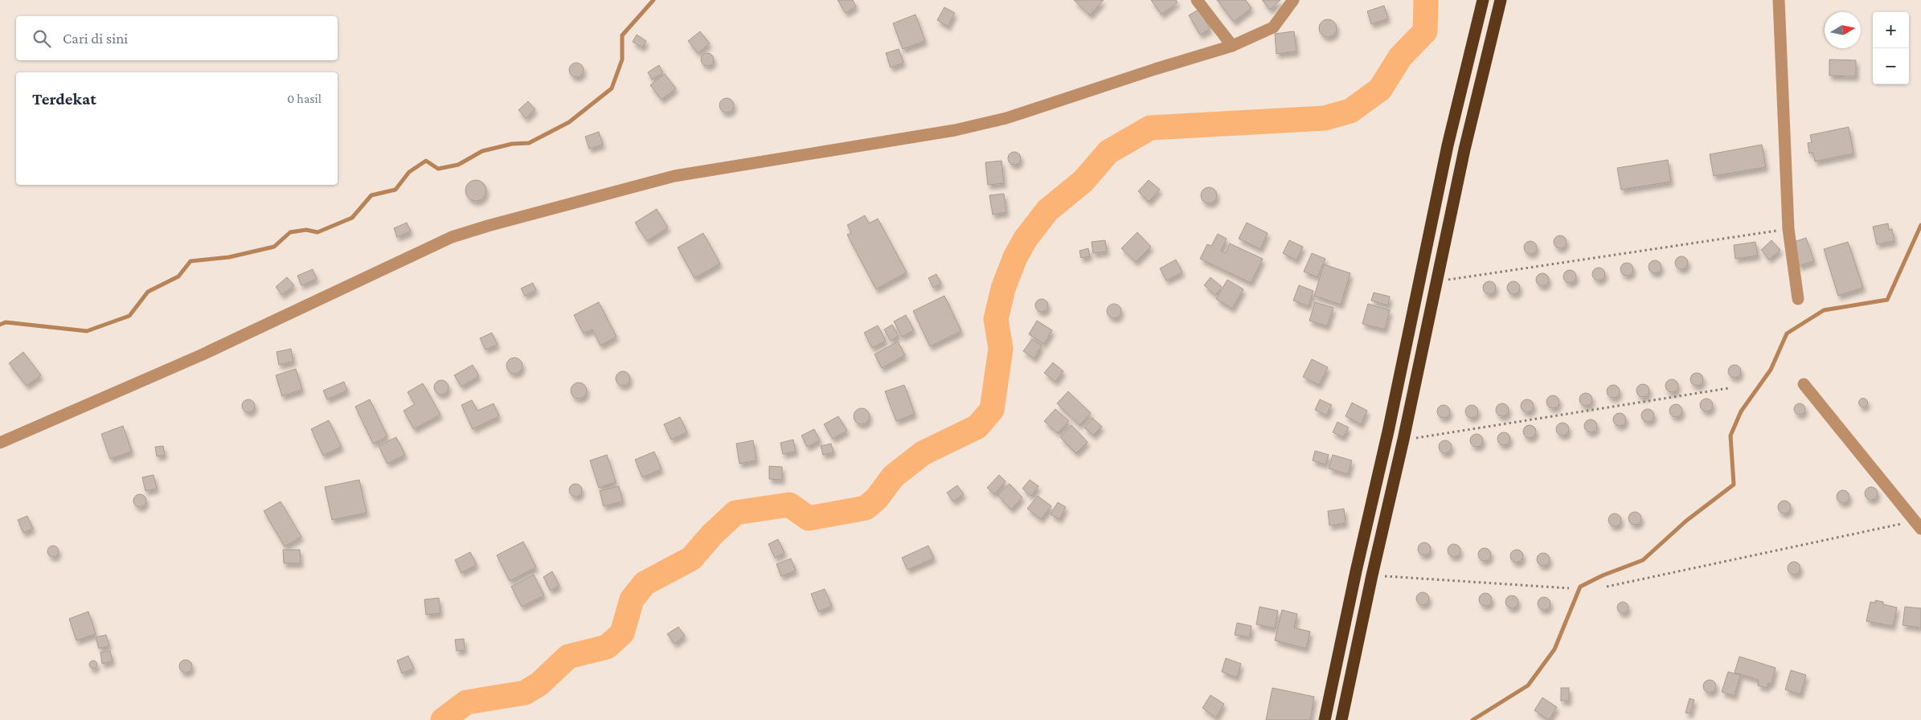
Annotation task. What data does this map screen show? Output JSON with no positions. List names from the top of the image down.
{
  "north": "right",
  "page": {
    "map_buttons": ["+", "−"],
    "search": "Cari di sini",
    "heading": ["Terdekat", "0 hasil"]
  }
}
